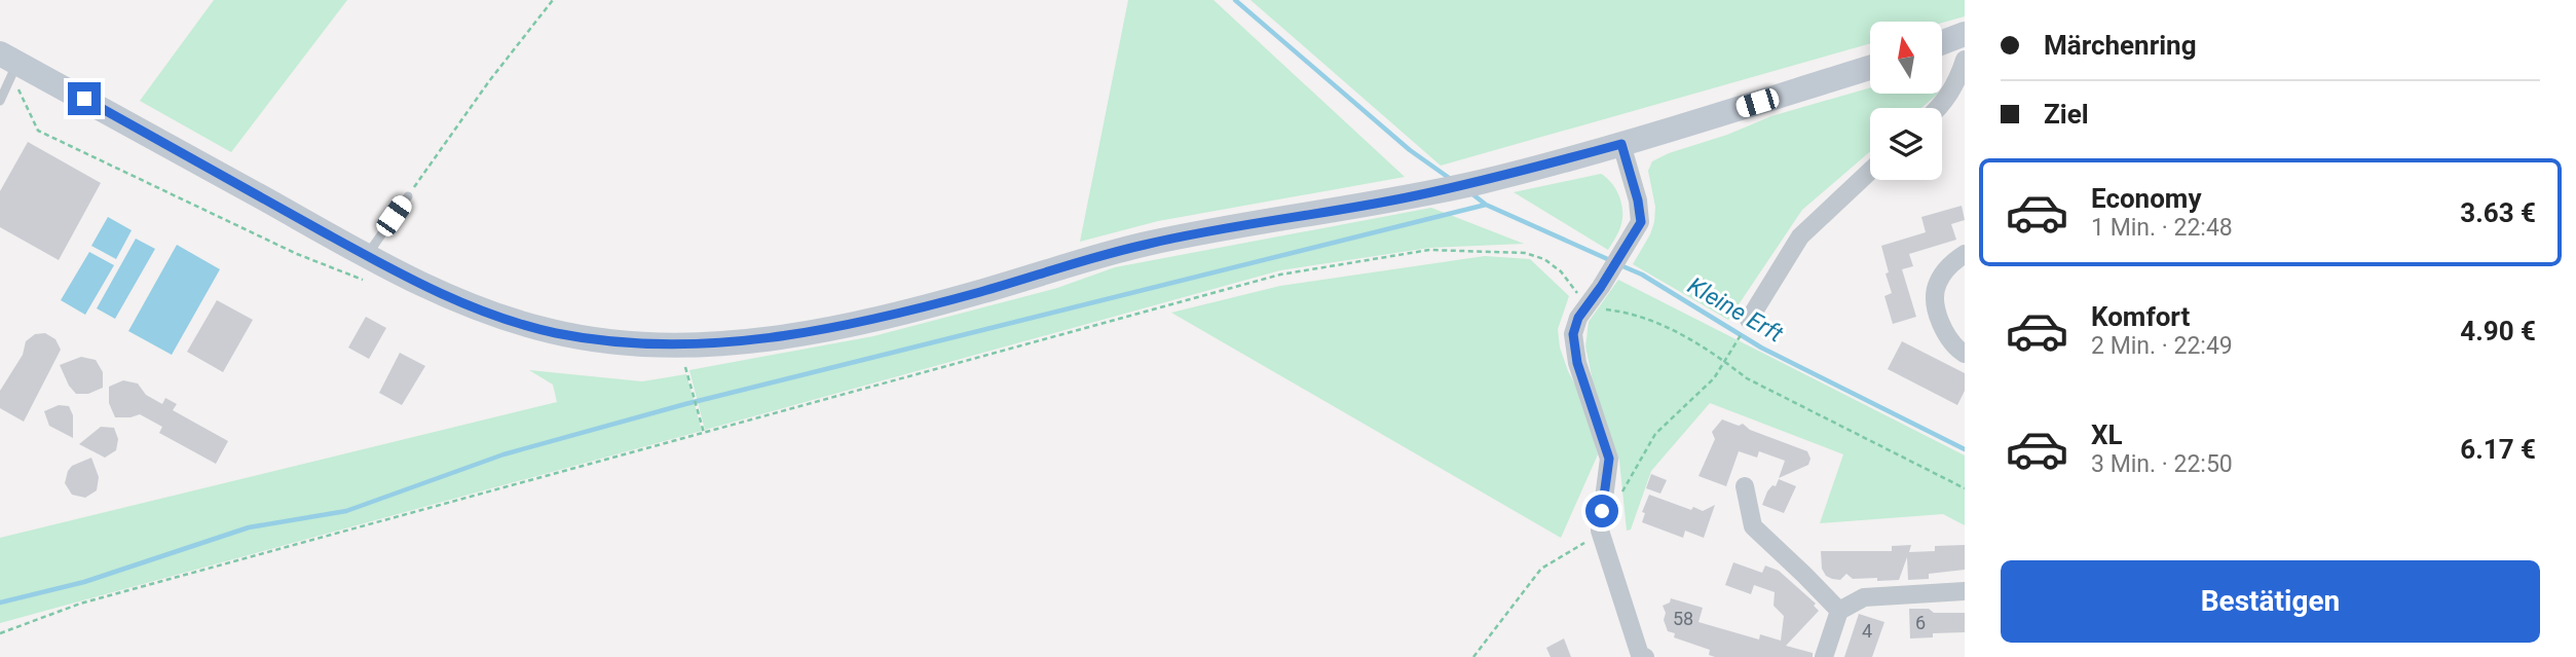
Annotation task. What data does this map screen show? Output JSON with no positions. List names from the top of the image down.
{
  "water": ["Kleine Erft"],
  "house_numbers": ["58", "6", "4"],
  "north": "top",
  "page": {
    "banner": ["Märchenring", "Ziel"],
    "list": [
      {
        "name": "Economy",
        "note": "1 Min. · 22:48",
        "value": "3.63 €"
      },
      {
        "name": "Komfort",
        "note": "2 Min. · 22:49",
        "value": "4.90 €"
      },
      {
        "name": "XL",
        "note": "3 Min. · 22:50",
        "value": "6.17 €"
      }
    ],
    "buttons": "Bestätigen"
  }
}
